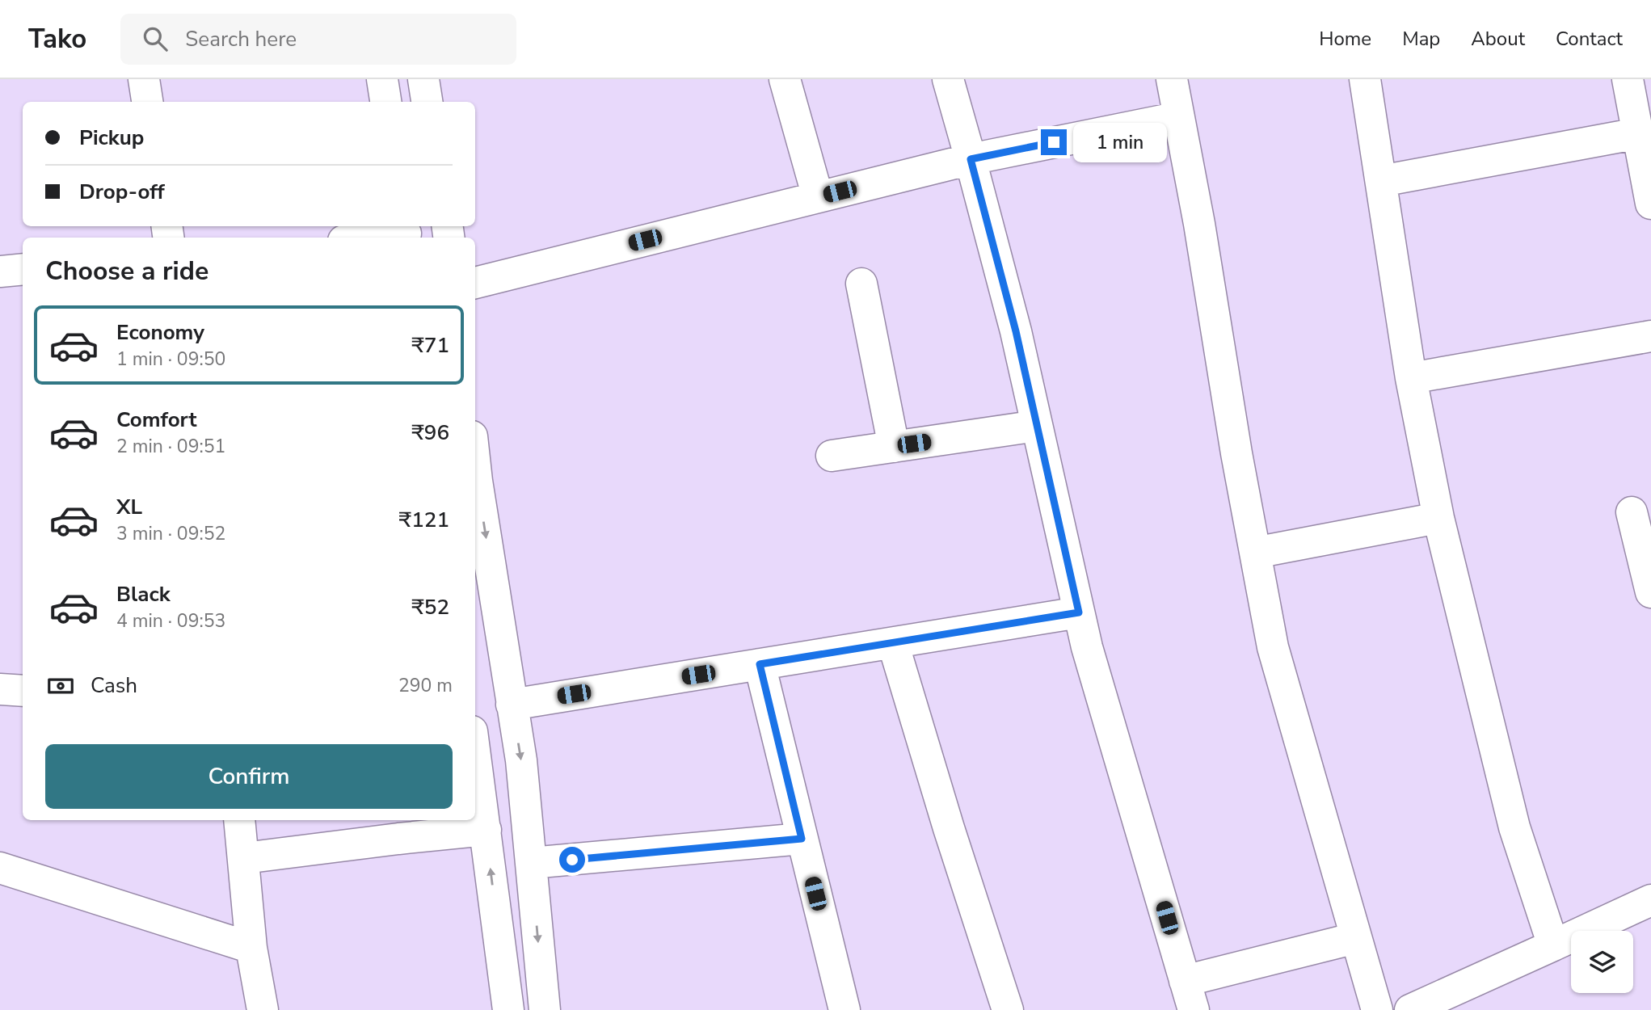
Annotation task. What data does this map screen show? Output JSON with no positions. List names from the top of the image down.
{
  "page": {
    "header": "Tako",
    "search": "Search here",
    "nav": [
      "Home",
      "Map",
      "About",
      "Contact"
    ],
    "banner": ["Pickup", "Drop-off"],
    "bubble": "1 min",
    "heading": "Choose a ride",
    "list": [
      {
        "name": "Economy",
        "note": "1 min · 09:50",
        "value": "₹71"
      },
      {
        "name": "Comfort",
        "note": "2 min · 09:51",
        "value": "₹96"
      },
      {
        "name": "XL",
        "note": "3 min · 09:52",
        "value": "₹121"
      },
      {
        "name": "Black",
        "note": "4 min · 09:53",
        "value": "₹52"
      }
    ],
    "pay": ["Cash", "290 m"],
    "buttons": "Confirm"
  }
}
